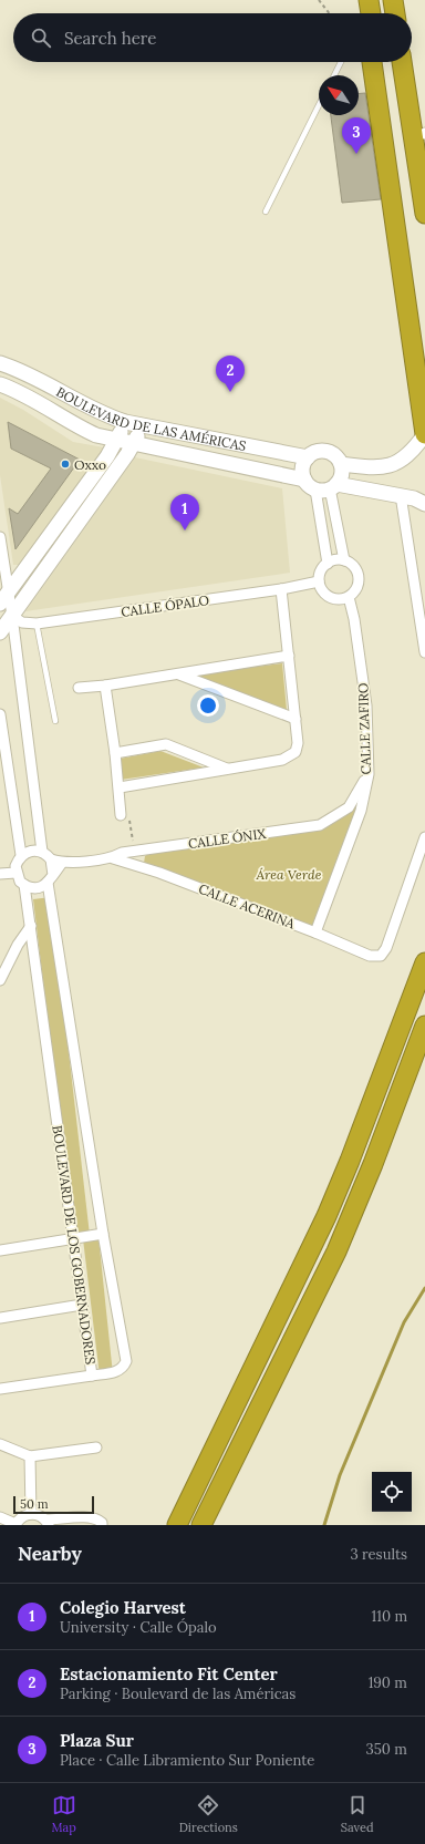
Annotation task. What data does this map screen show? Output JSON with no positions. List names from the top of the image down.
{
  "streets": {
    "main road": ["BOULEVARD DE LAS AMÉRICAS"],
    "street": [
      "CALLE ÓPALO",
      "CALLE ZAFIRO",
      "CALLE ÓNIX",
      "CALLE ACERINA",
      "BOULEVARD DE LOS GOBERNADORES"
    ]
  },
  "crossings": [
    ["CALLE ÓPALO", "CALLE ZAFIRO"],
    ["CALLE ZAFIRO", "CALLE ÓNIX"],
    ["CALLE ZAFIRO", "CALLE ACERINA"],
    ["CALLE ÓNIX", "CALLE ACERINA"],
    ["CALLE ÓNIX", "BOULEVARD DE LOS GOBERNADORES"]
  ],
  "parks": ["Área Verde"],
  "places": ["Oxxo"],
  "scale_bar": "50 m",
  "north": "top left",
  "page": {
    "search": "Search here",
    "pins": ["3", "2", "1"],
    "scale": "50 m",
    "heading": ["Nearby", "3 results"],
    "list": [
      {
        "mark": "1",
        "name": "Colegio Harvest",
        "note": "University · Calle Ópalo",
        "value": "110 m"
      },
      {
        "mark": "2",
        "name": "Estacionamiento Fit Center",
        "note": "Parking · Boulevard de las Américas",
        "value": "190 m"
      },
      {
        "mark": "3",
        "name": "Plaza Sur",
        "note": "Place · Calle Libramiento Sur Poniente",
        "value": "350 m"
      }
    ],
    "nav": ["Map", "Directions", "Saved"]
  }
}
